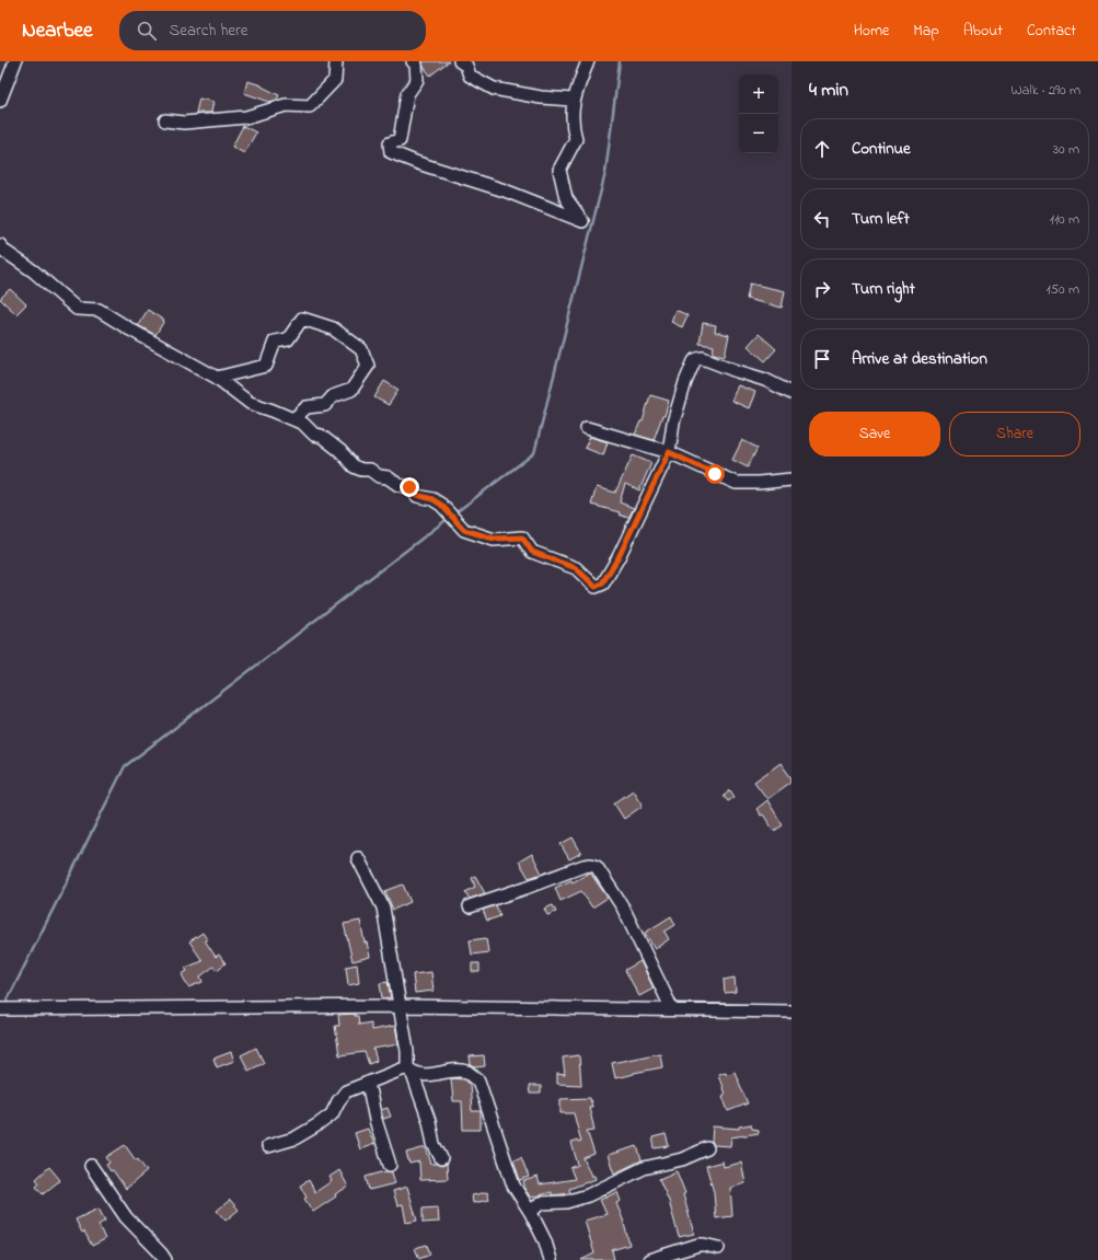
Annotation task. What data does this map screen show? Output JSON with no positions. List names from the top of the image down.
{
  "page": {
    "header": "Nearbee",
    "search": "Search here",
    "nav": [
      "Home",
      "Map",
      "About",
      "Contact"
    ],
    "heading": ["4 min", "Walk · 290 m"],
    "map_buttons": ["+", "−"],
    "list": [
      ["Continue", "30 m"],
      ["Turn left", "110 m"],
      ["Turn right", "150 m"],
      "Arrive at destination"
    ],
    "buttons": ["Save", "Share"]
  }
}
